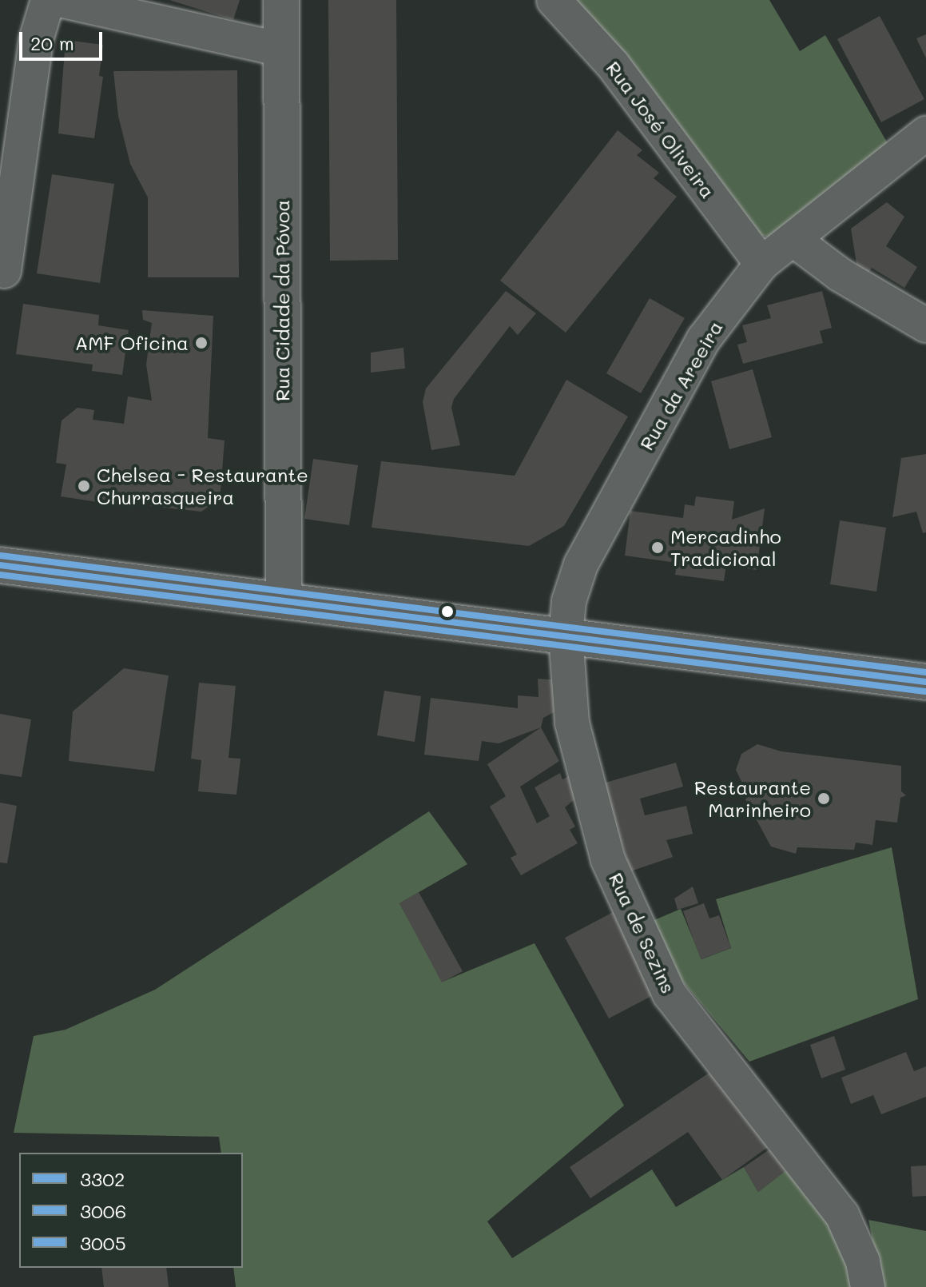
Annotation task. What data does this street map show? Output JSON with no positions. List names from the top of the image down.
{
  "streets": {
    "main road": ["Rua Cidade da Póvoa"],
    "street": ["Rua José Oliveira", "Rua da Areeira", "Rua de Sezins"]
  },
  "crossings": [
    ["Rua José Oliveira", "Rua da Areeira"],
    ["Rua da Areeira", "Rua de Sezins"]
  ],
  "places": [
    "AMF Oficina",
    "Chelsea - Restaurante Churrasqueira",
    "Mercadinho Tradicional",
    "Restaurante Marinheiro"
  ],
  "lines": ["transit line 3005", "transit line 3302", "transit line 3006"],
  "legend": ["3302", "3006", "3005"],
  "scale_bar": "20 m"
}
